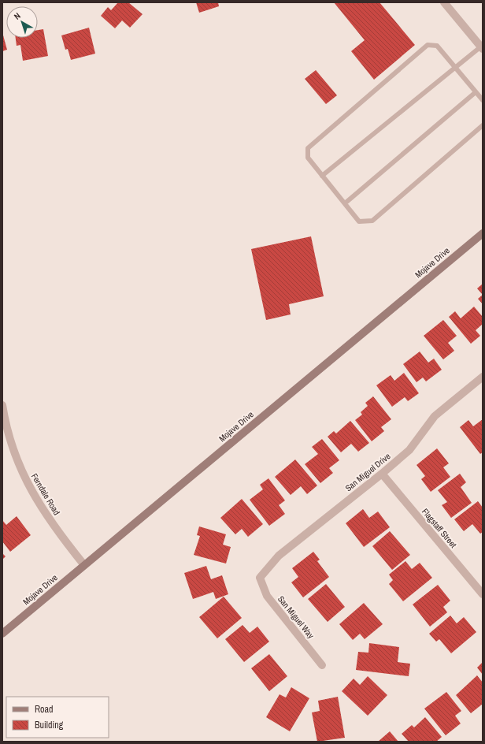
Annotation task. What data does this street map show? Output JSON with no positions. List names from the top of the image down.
{
  "streets": {
    "main road": ["Mojave Drive"],
    "street": [
      "San Miguel Drive",
      "Ferndale Road",
      "Flagstaff Street",
      "San Miguel Way"
    ]
  },
  "crossings": [
    ["Mojave Drive", "Ferndale Road"],
    ["San Miguel Drive", "Flagstaff Street"],
    ["San Miguel Drive", "San Miguel Way"]
  ],
  "legend": ["Road", "Building"],
  "north": "top left"
}
